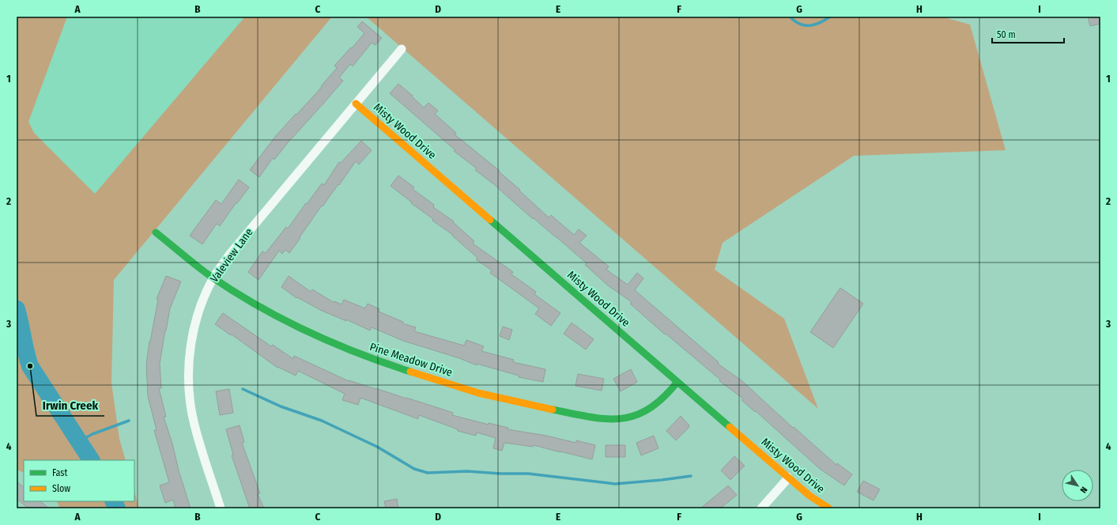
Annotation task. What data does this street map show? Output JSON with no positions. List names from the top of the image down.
{
  "streets": {
    "street": ["Misty Wood Drive", "Valeview Lane", "Pine Meadow Drive"]
  },
  "crossings": [
    ["Misty Wood Drive", "Valeview Lane"],
    ["Misty Wood Drive", "Pine Meadow Drive"],
    ["Valeview Lane", "Pine Meadow Drive"]
  ],
  "places": ["Irwin Creek"],
  "legend": ["Fast", "Slow"],
  "scale_bar": "50 m",
  "north": "bottom right",
  "grid": {
    "columns": [
      "A",
      "B",
      "C",
      "D",
      "E",
      "F",
      "G",
      "H",
      "I"
    ],
    "rows": [
      "1",
      "2",
      "3",
      "4"
    ]
  }
}
